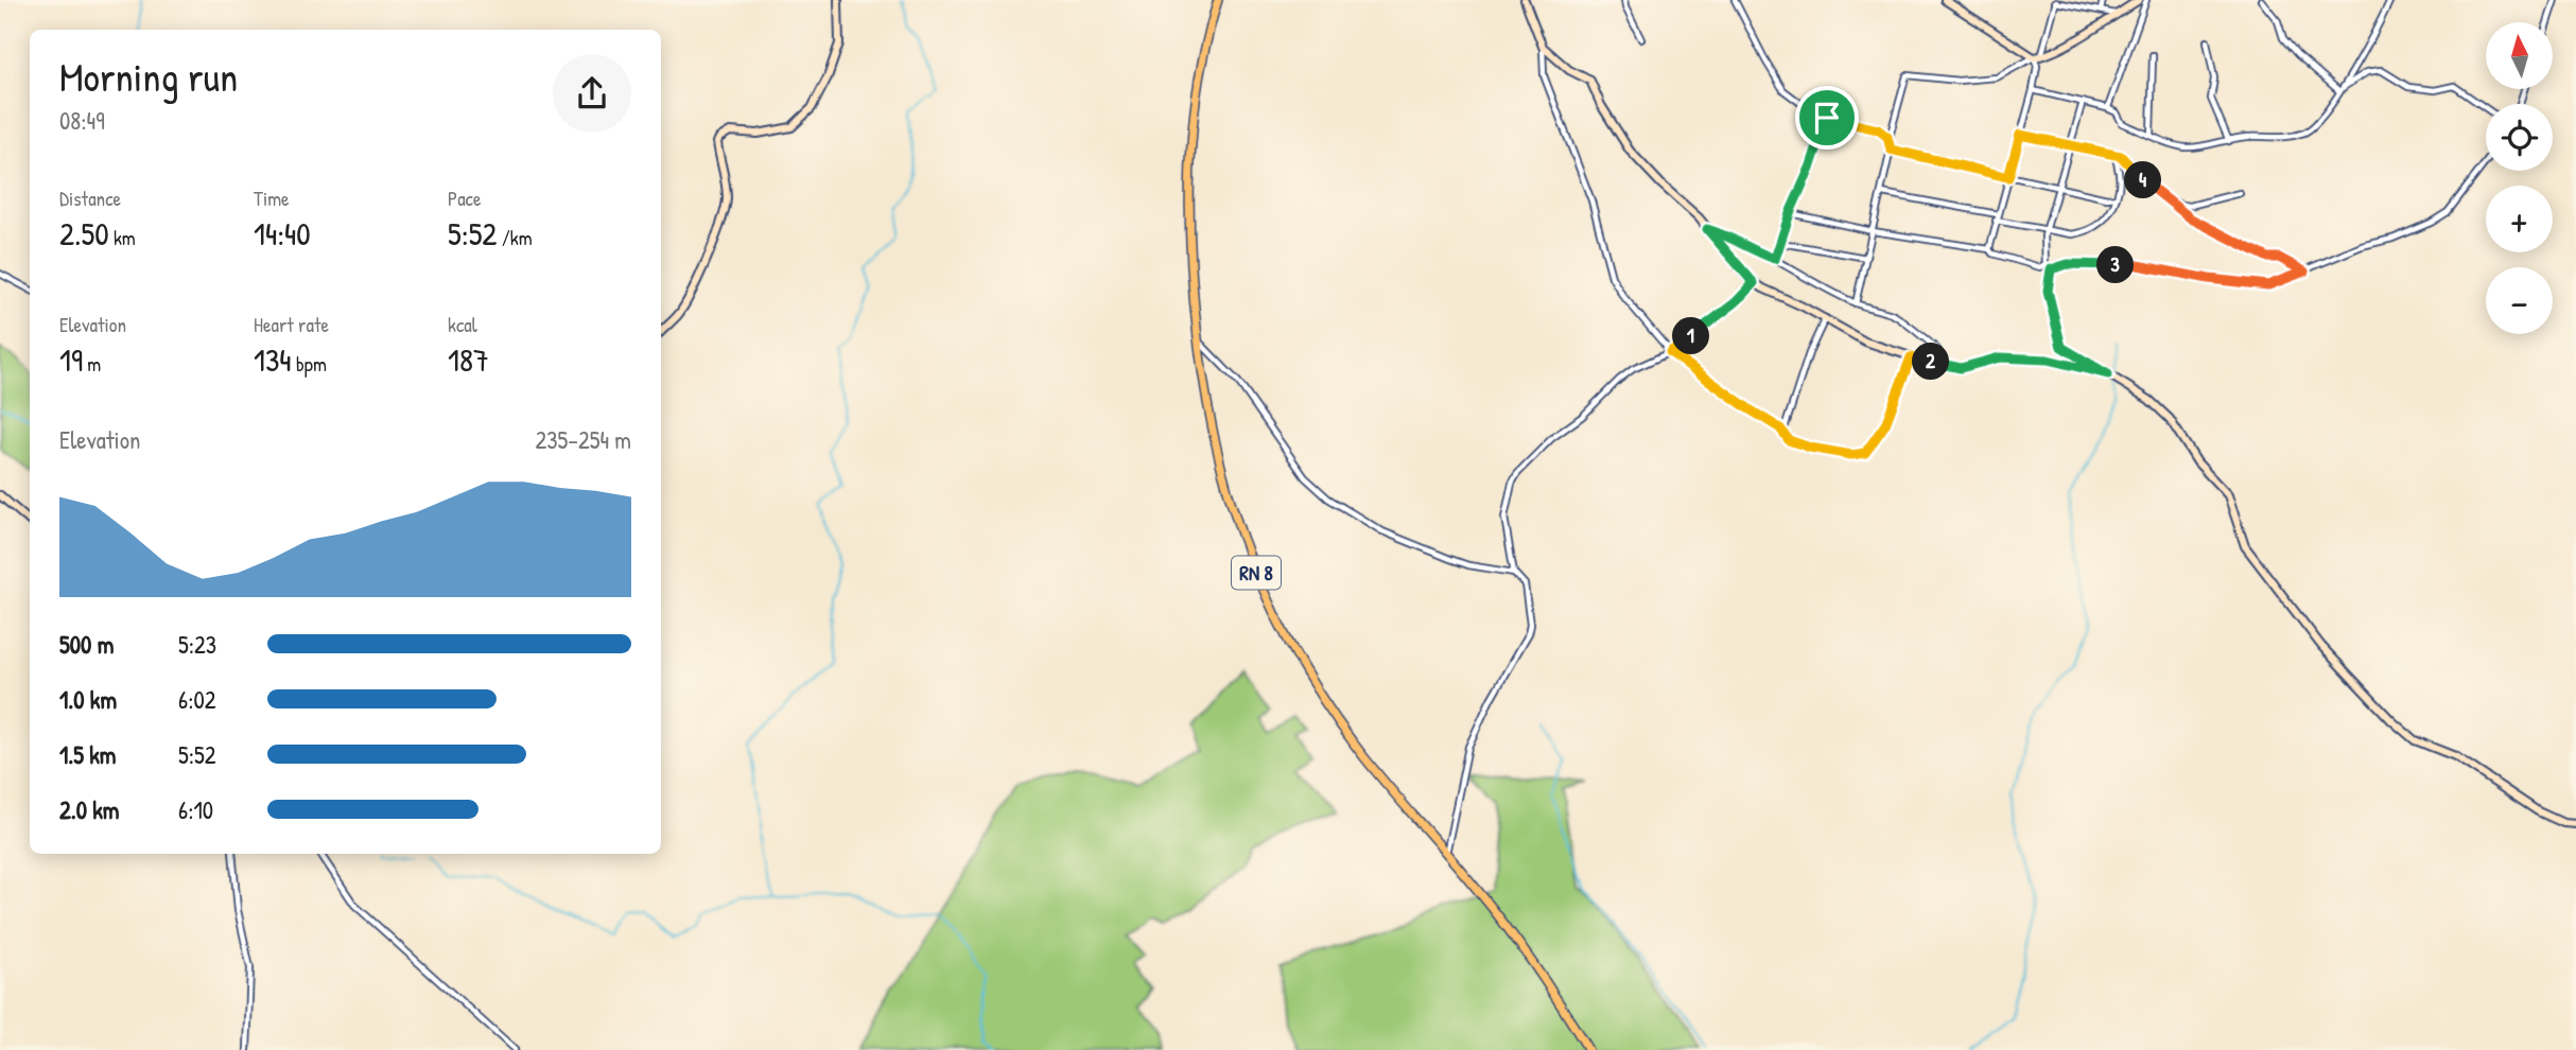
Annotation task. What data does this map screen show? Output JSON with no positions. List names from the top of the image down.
{
  "streets": {
    "main road": ["RN 8"]
  },
  "north": "top",
  "page": {
    "map_buttons": ["+", "−"],
    "heading": ["Morning run", "08:49"],
    "stats": [
      ["Distance", "2.50 km"],
      ["Time", "14:40"],
      ["Pace", "5:52 /km"],
      ["Elevation", "19 m"],
      ["Heart rate", "134 bpm"],
      ["kcal", "187"]
    ],
    "pins": [
      "4",
      "3",
      "1",
      "2"
    ],
    "chart": ["Elevation", "235–254 m"],
    "list": [
      {
        "name": "500 m",
        "note": "5:23"
      },
      {
        "name": "1.0 km",
        "note": "6:02"
      },
      {
        "name": "1.5 km",
        "note": "5:52"
      },
      {
        "name": "2.0 km",
        "note": "6:10"
      }
    ]
  }
}
